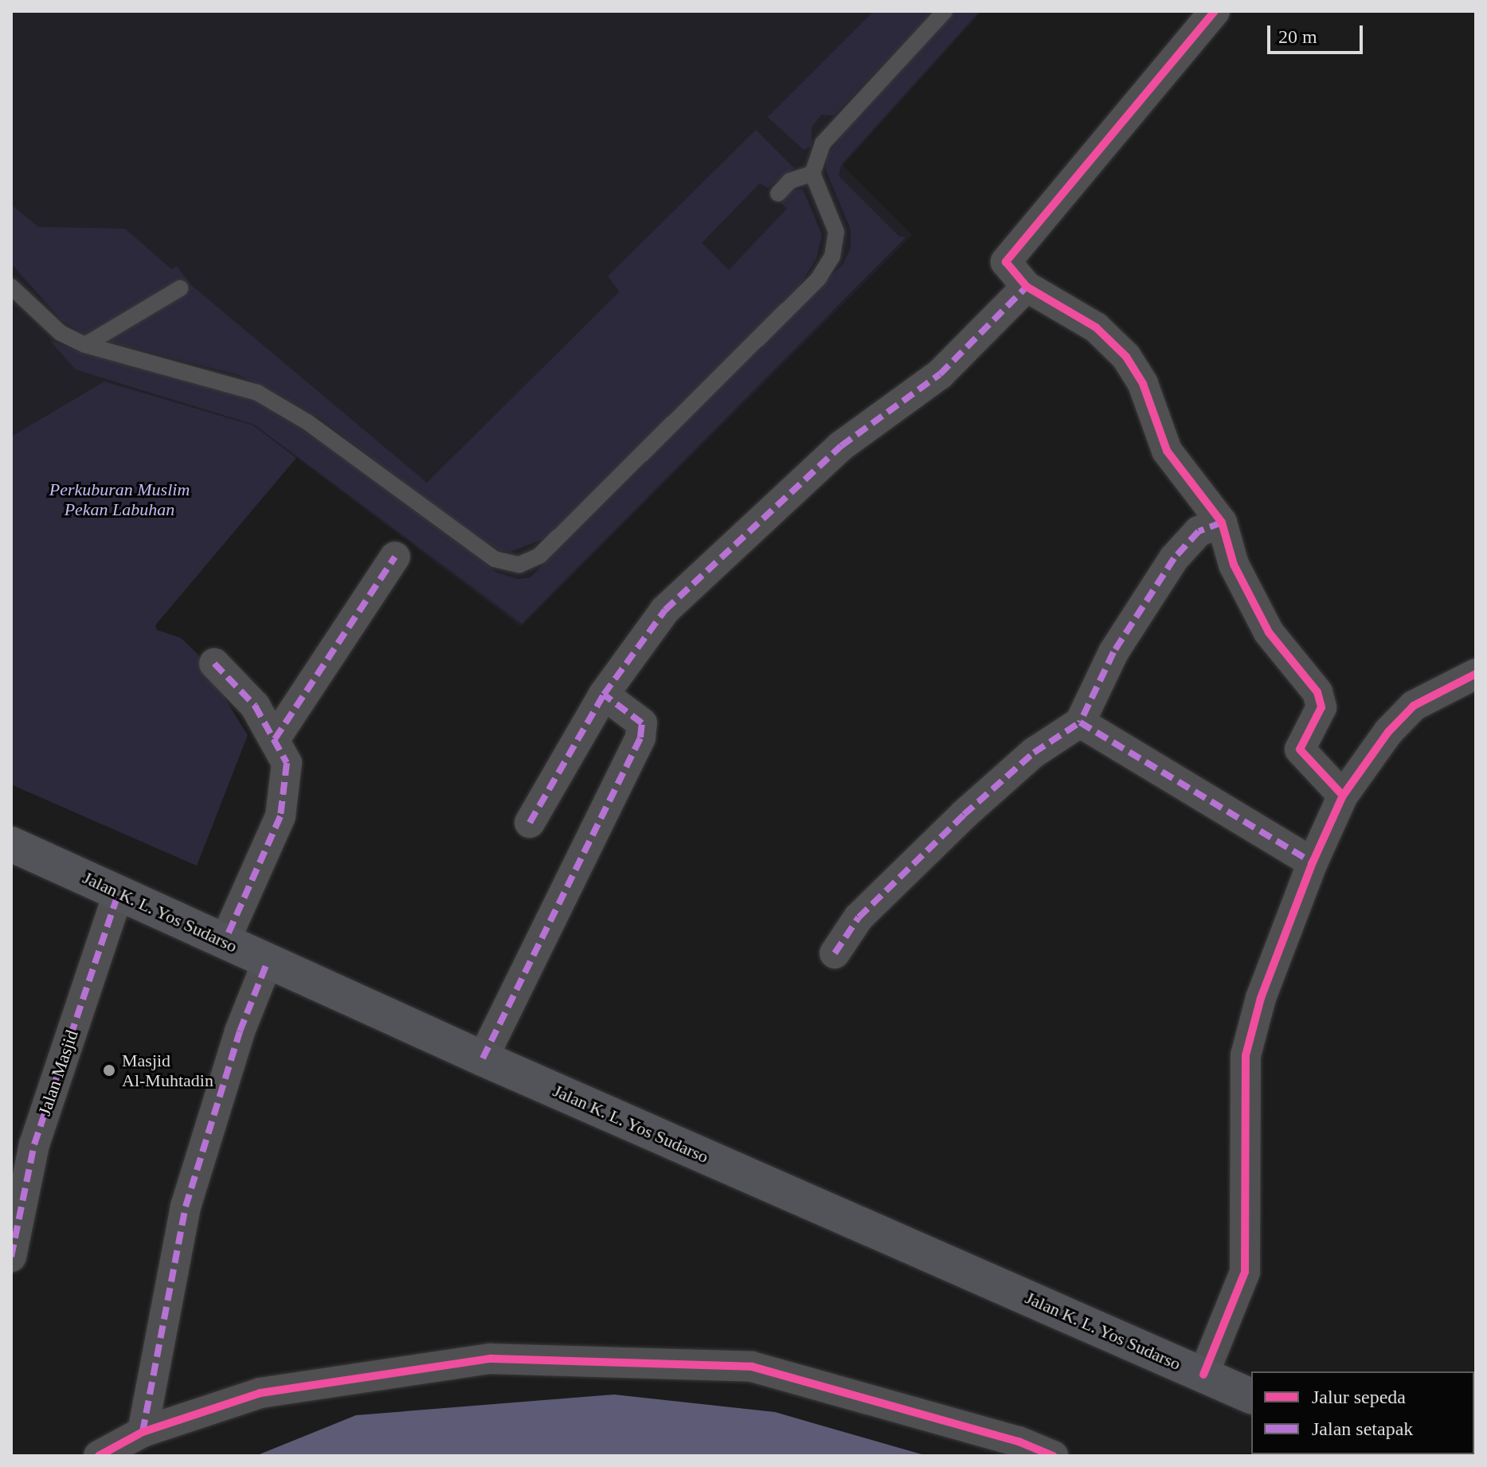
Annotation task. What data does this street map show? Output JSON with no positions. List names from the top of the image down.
{
  "streets": {
    "highway": ["Jalan K. L. Yos Sudarso"],
    "street": ["Jalan Masjid"]
  },
  "crossings": [
    ["Jalan K. L. Yos Sudarso", "Jalan Masjid"]
  ],
  "parks": ["Perkuburan Muslim Pekan Labuhan"],
  "places": ["Masjid Al-Muhtadin"],
  "legend": ["Jalur sepeda", "Jalan setapak"],
  "scale_bar": "20 m"
}
